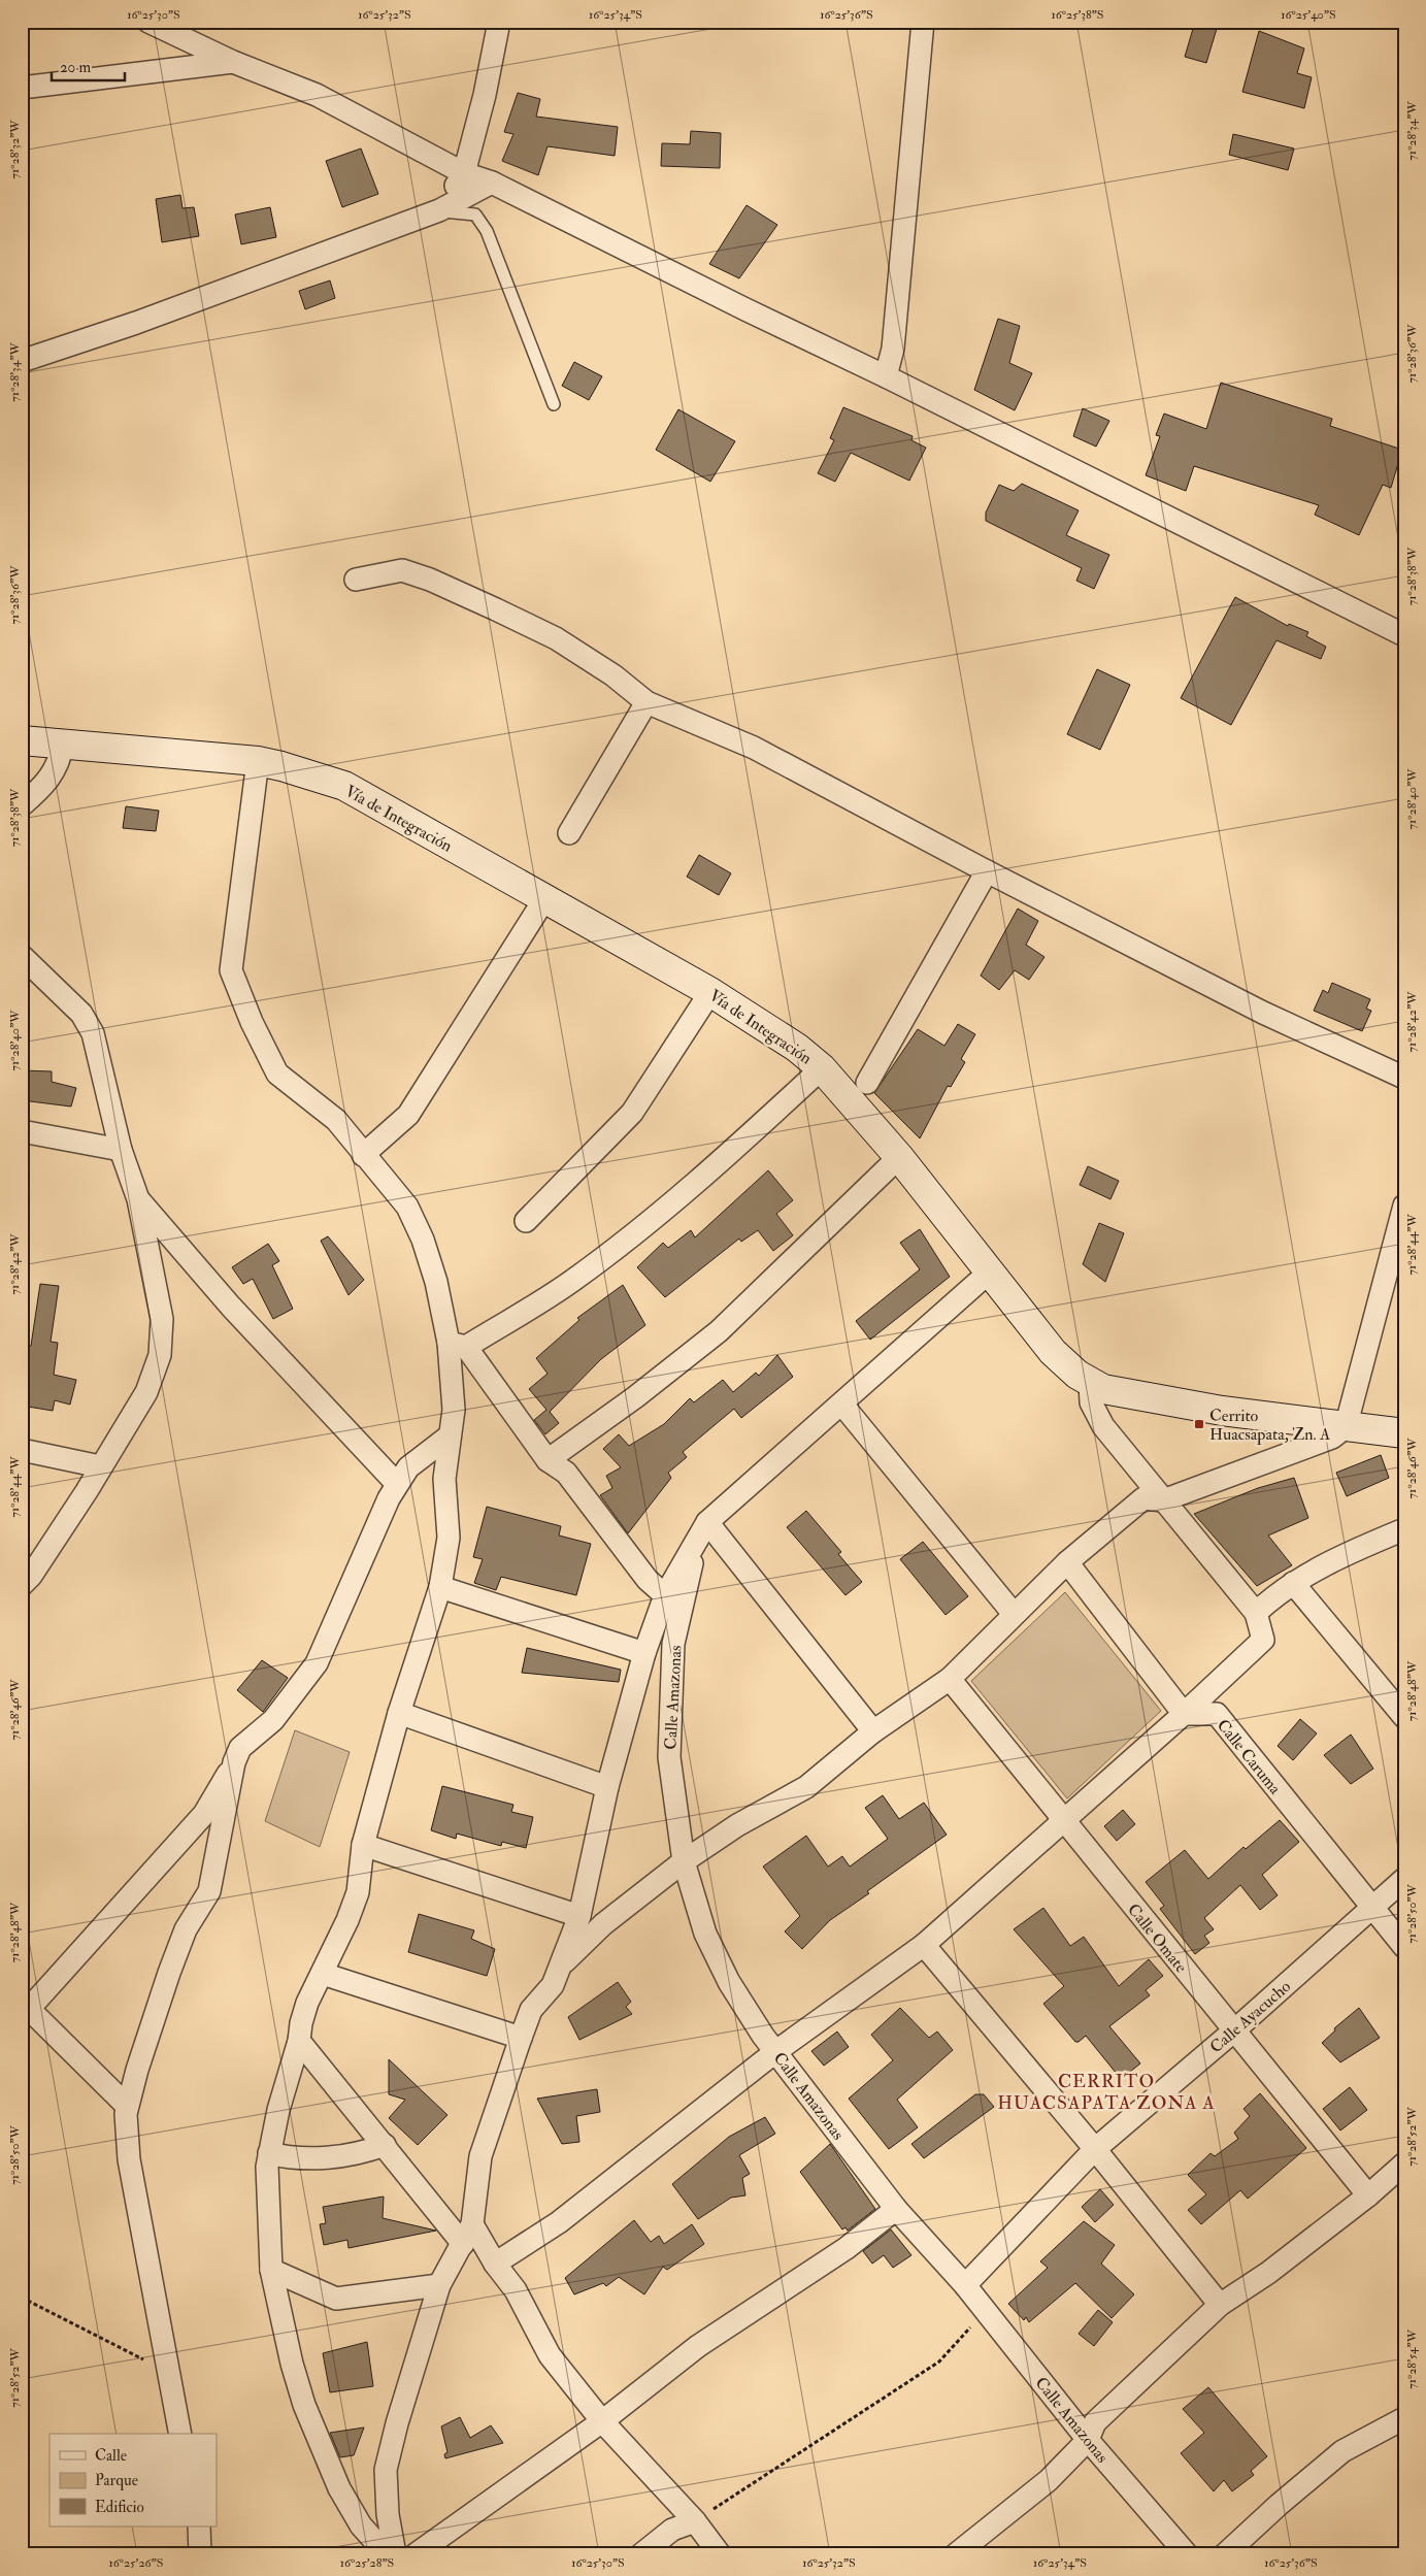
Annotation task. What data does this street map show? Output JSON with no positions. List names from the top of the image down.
{
  "streets": {
    "main road": ["Vía de Integración"],
    "street": [
      "Calle Amazonas",
      "Calle Caruma",
      "Calle Omate",
      "Calle Ayacucho"
    ]
  },
  "crossings": [
    ["Calle Amazonas", "Calle Ayacucho"],
    ["Calle Caruma", "Calle Ayacucho"],
    ["Calle Omate", "Calle Ayacucho"]
  ],
  "districts": ["CERRITO HUACSAPATA ZONA A"],
  "places": {
    "transit": ["Cerrito Huacsapata, Zn. A"]
  },
  "legend": ["Calle", "Parque", "Edificio"],
  "scale_bar": "20 m",
  "coordinates": [
    "16°25'30\"S",
    "16°25'32\"S",
    "16°25'34\"S",
    "16°25'36\"S",
    "16°25'38\"S",
    "16°25'40\"S",
    "71°28'34\"W",
    "71°28'32\"W",
    "71°28'36\"W",
    "71°28'38\"W",
    "71°28'40\"W",
    "71°28'42\"W",
    "71°28'44\"W",
    "71°28'46\"W",
    "71°28'48\"W",
    "71°28'50\"W",
    "71°28'52\"W",
    "71°28'54\"W",
    "16°25'26\"S",
    "16°25'28\"S"
  ]
}
